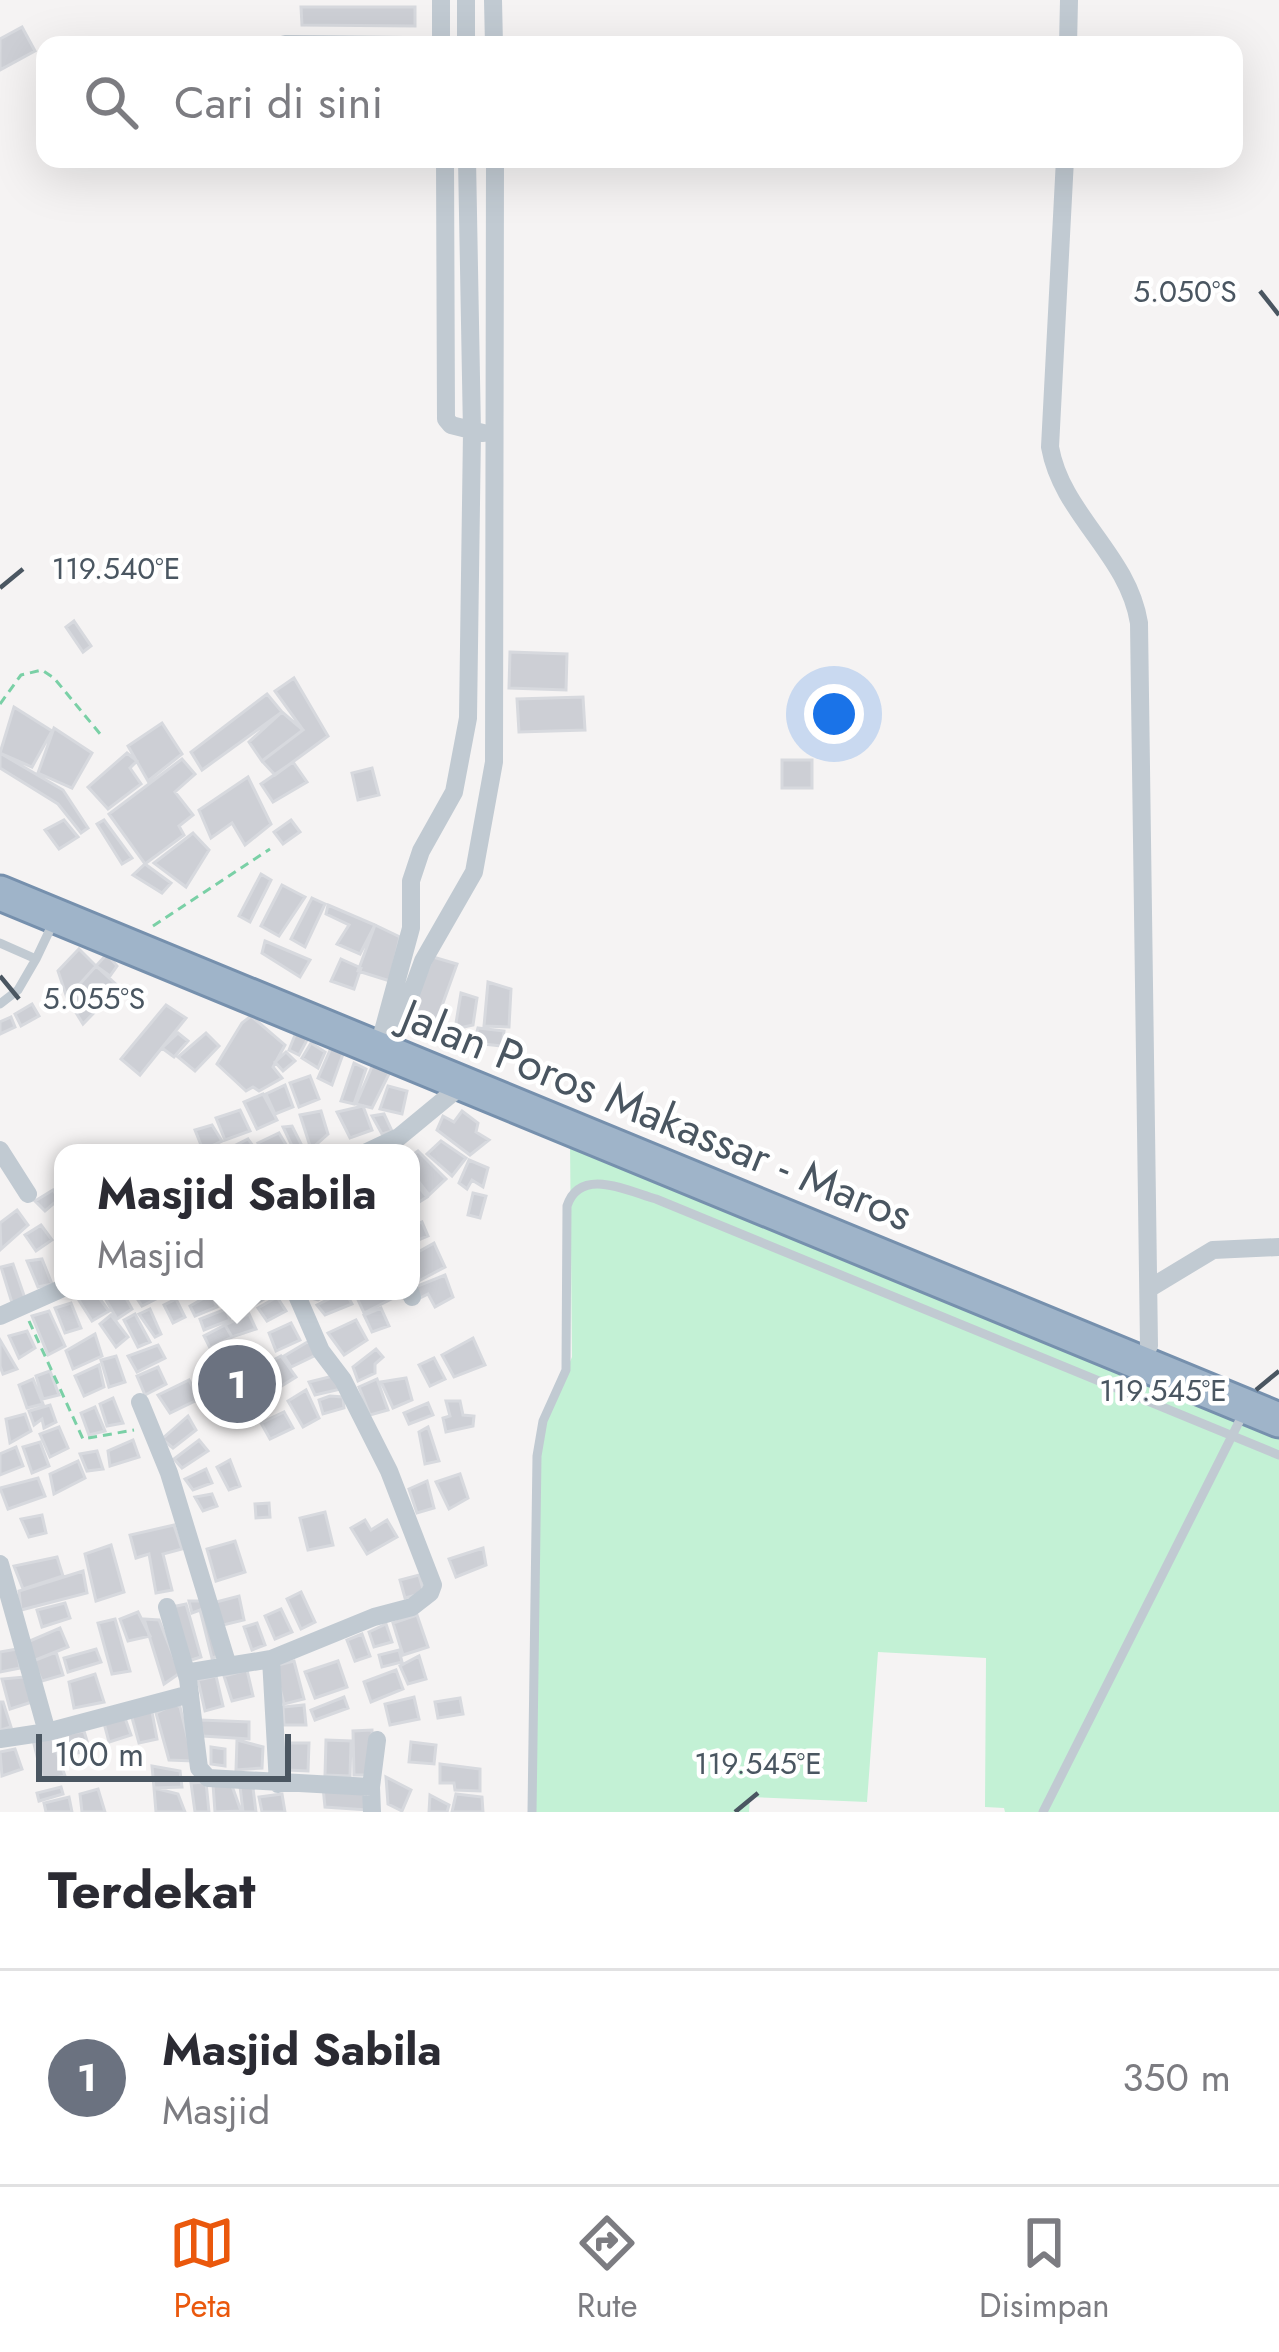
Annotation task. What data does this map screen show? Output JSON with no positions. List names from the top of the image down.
{
  "streets": {
    "highway": ["Jalan Poros Makassar - Maros"]
  },
  "scale_bar": "100 m",
  "page": {
    "search": "Cari di sini",
    "popup": ["Masjid Sabila", "Masjid"],
    "pins": "1",
    "scale": "100 m",
    "heading": "Terdekat",
    "list": [
      {
        "mark": "1",
        "name": "Masjid Sabila",
        "note": "Masjid",
        "value": "350 m"
      }
    ],
    "nav": ["Peta", "Rute", "Disimpan"]
  },
  "coordinates": [
    "5.050°S",
    "119.540°E",
    "5.055°S",
    "119.545°E"
  ]
}
